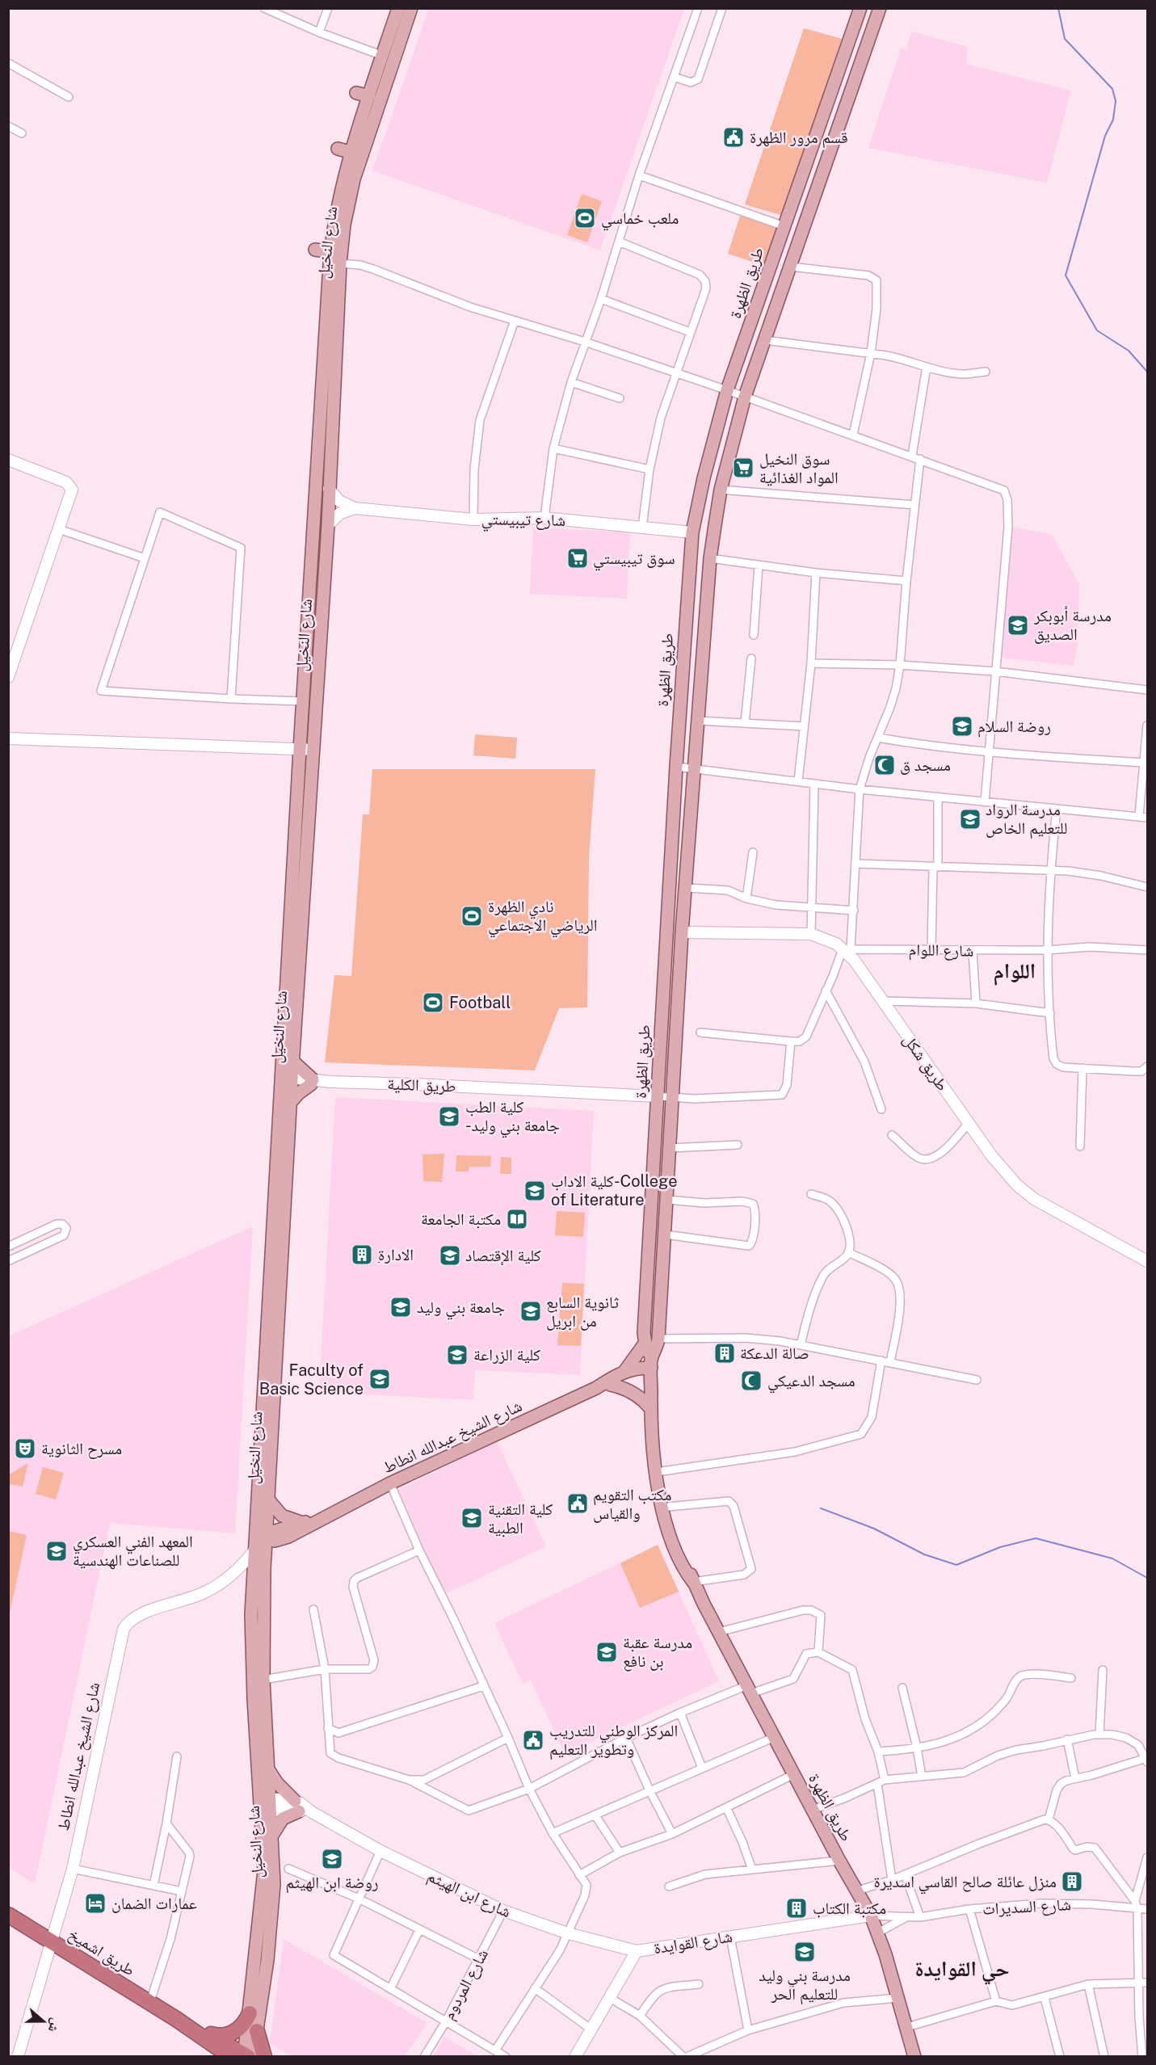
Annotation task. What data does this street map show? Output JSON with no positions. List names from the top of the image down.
{
  "streets": {
    "highway": ["طريق اشميخ"],
    "main road": [
      "شارع النخيل",
      "طريق الظهرة",
      "شارع تيبيستي",
      "طريق شكل",
      "طريق الكلية",
      "شارع الشيخ عبدالله انطاط",
      "شارع ابن الهيثم",
      "شارع القوايدة"
    ],
    "street": ["شارع اللوام", "شارع السديرات", "شارع المردوم"]
  },
  "crossings": [
    ["شارع النخيل", "طريق الكلية"],
    ["شارع النخيل", "شارع الشيخ عبدالله انطاط"],
    ["طريق الظهرة", "شارع تيبيستي"],
    ["طريق الظهرة", "طريق شكل"],
    ["طريق الظهرة", "طريق الكلية"],
    ["طريق الظهرة", "شارع الشيخ عبدالله انطاط"],
    ["طريق الظهرة", "شارع السديرات"],
    ["طريق الظهرة", "شارع القوايدة"],
    ["شارع اللوام", "طريق شكل"],
    ["شارع الشيخ عبدالله انطاط", "طريق اشميخ"],
    ["شارع ابن الهيثم", "شارع القوايدة"],
    ["شارع ابن الهيثم", "شارع المردوم"],
    ["شارع السديرات", "شارع القوايدة"]
  ],
  "districts": ["اللوام", "حي القوايدة"],
  "places": {
    "public building": ["قسم مرور الظهرة", "مكتب التقويم والقياس", "المركز الوطني للتدريب وتطوير التعليم"],
    "sports": ["ملعب خماسي", "نادي الظهرة الرياضي الاجتماعي", "Football"],
    "supermarket": ["سوق النخيل المواد الغذائية", "سوق تيبيستي"],
    "school or university": [
      "مدرسة أبوبكر الصديق",
      "روضة السلام",
      "مدرسة الرواد للتعليم الخاص",
      "كلية الطب -جامعة بني وليد",
      "كلية الاداب-College of Literature",
      "كلية الإقتصاد",
      "جامعة بني وليد",
      "ثانوية السابع من ابريل",
      "كلية الزراعة",
      "Faculty of Basic Science",
      "كلية التقنية الطبية",
      "المعهد الفني العسكري للصناعات الهندسية",
      "مدرسة عقبة بن نافع",
      "روضة ابن الهيثم",
      "مدرسة بني وليد للتعليم الحر"
    ],
    "mosque": ["مسجد ق", "مسجد الدعيكي"],
    "library": ["مكتبة الجامعة"],
    "building": [
      "ِالادارة",
      "صالة الدعكة",
      "منزل عائلة صالح القاسي اسديرة",
      "مكتبة الكتاب"
    ],
    "theatre": ["مسرح الثانوية"],
    "hotel": ["عمارات الضمان"]
  },
  "north": "right"
}
